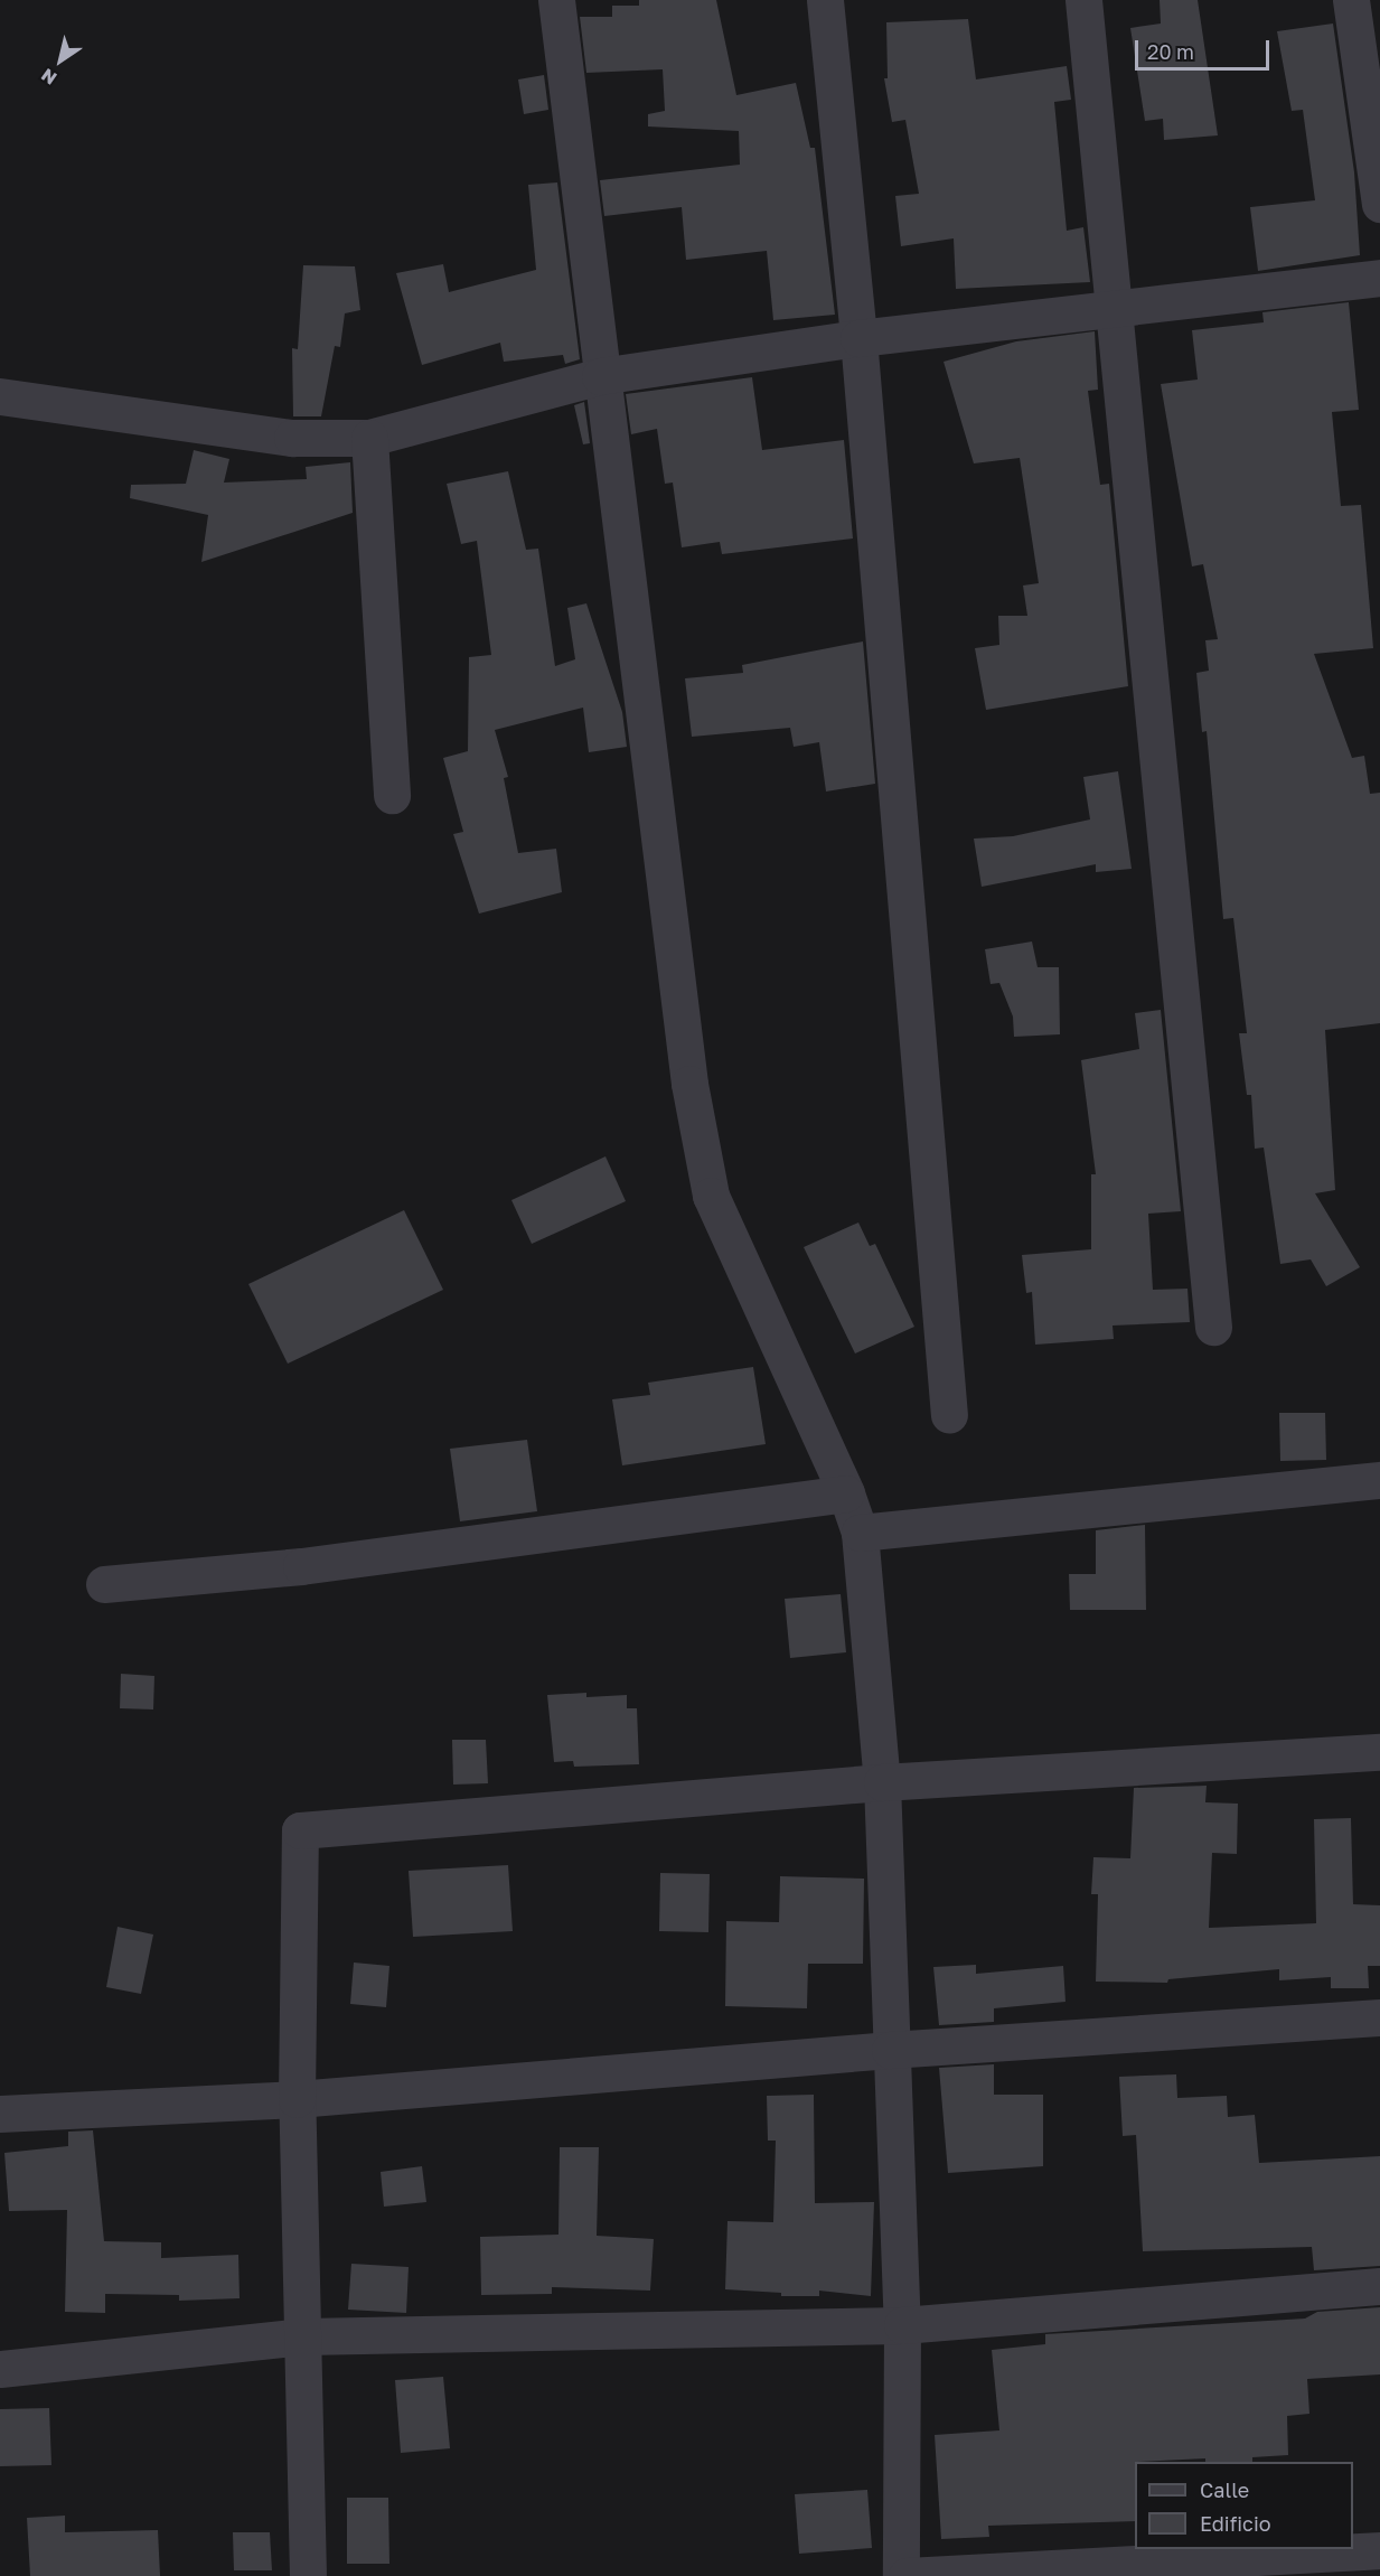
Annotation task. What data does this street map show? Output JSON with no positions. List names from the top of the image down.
{
  "legend": ["Calle", "Edificio"],
  "scale_bar": "20 m",
  "north": "bottom left"
}
